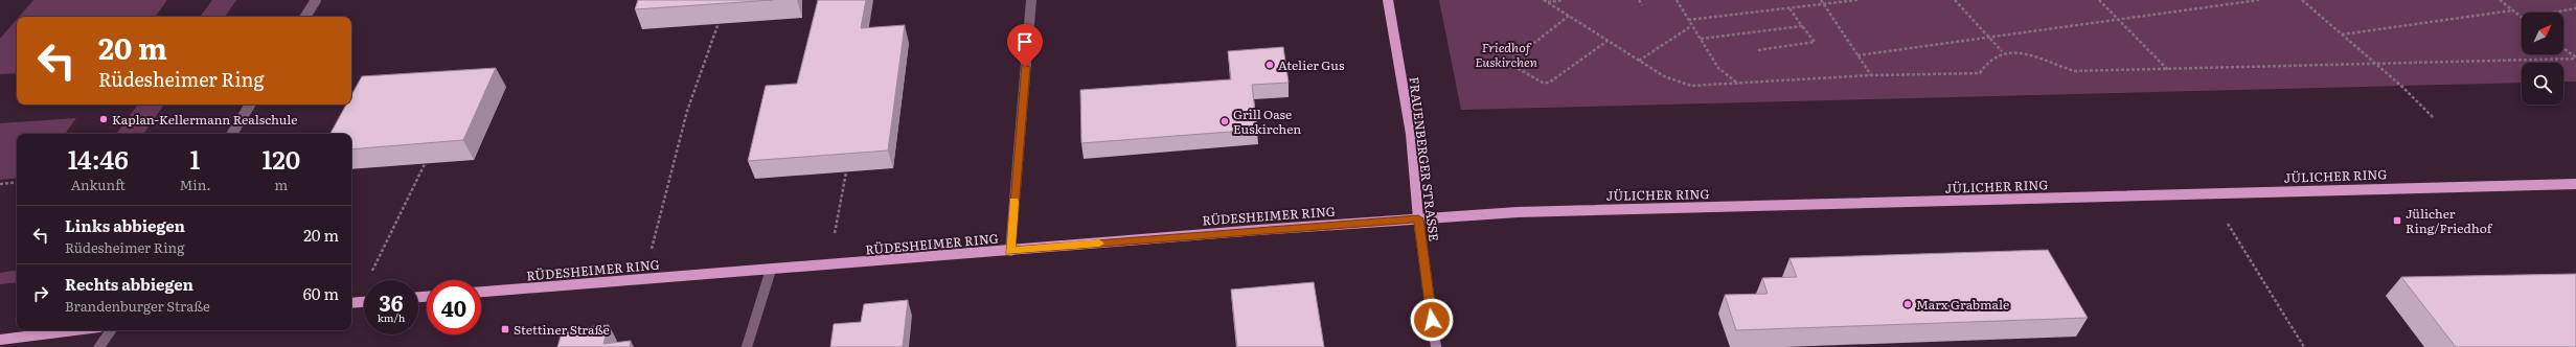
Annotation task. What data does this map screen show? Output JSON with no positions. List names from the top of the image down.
{
  "streets": {
    "main road": ["FRAUENBERGER STRASSE", "JÜLICHER RING", "RÜDESHEIMER RING"]
  },
  "crossings": [
    ["FRAUENBERGER STRASSE", "JÜLICHER RING"],
    ["FRAUENBERGER STRASSE", "RÜDESHEIMER RING"],
    ["JÜLICHER RING", "RÜDESHEIMER RING"]
  ],
  "parks": ["Friedhof Euskirchen"],
  "places": {
    "other": [
      "Atelier Gus",
      "Kaplan-Kellermann Realschule",
      "Grill Oase Euskirchen",
      "Marx Grabmale"
    ],
    "transit": ["Jülicher Ring/Friedhof", "Stettiner Straße"]
  },
  "north": "top right",
  "page": {
    "turn": ["20 m", "Rüdesheimer Ring"],
    "eta": [
      "14:46",
      "Ankunft",
      "1",
      "Min.",
      "120",
      "m"
    ],
    "list": [
      {
        "name": "Links abbiegen",
        "note": "Rüdesheimer Ring",
        "value": "20 m"
      },
      {
        "name": "Rechts abbiegen",
        "note": "Brandenburger Straße",
        "value": "60 m"
      }
    ],
    "speed": "36 km/h",
    "limit": "40"
  }
}
